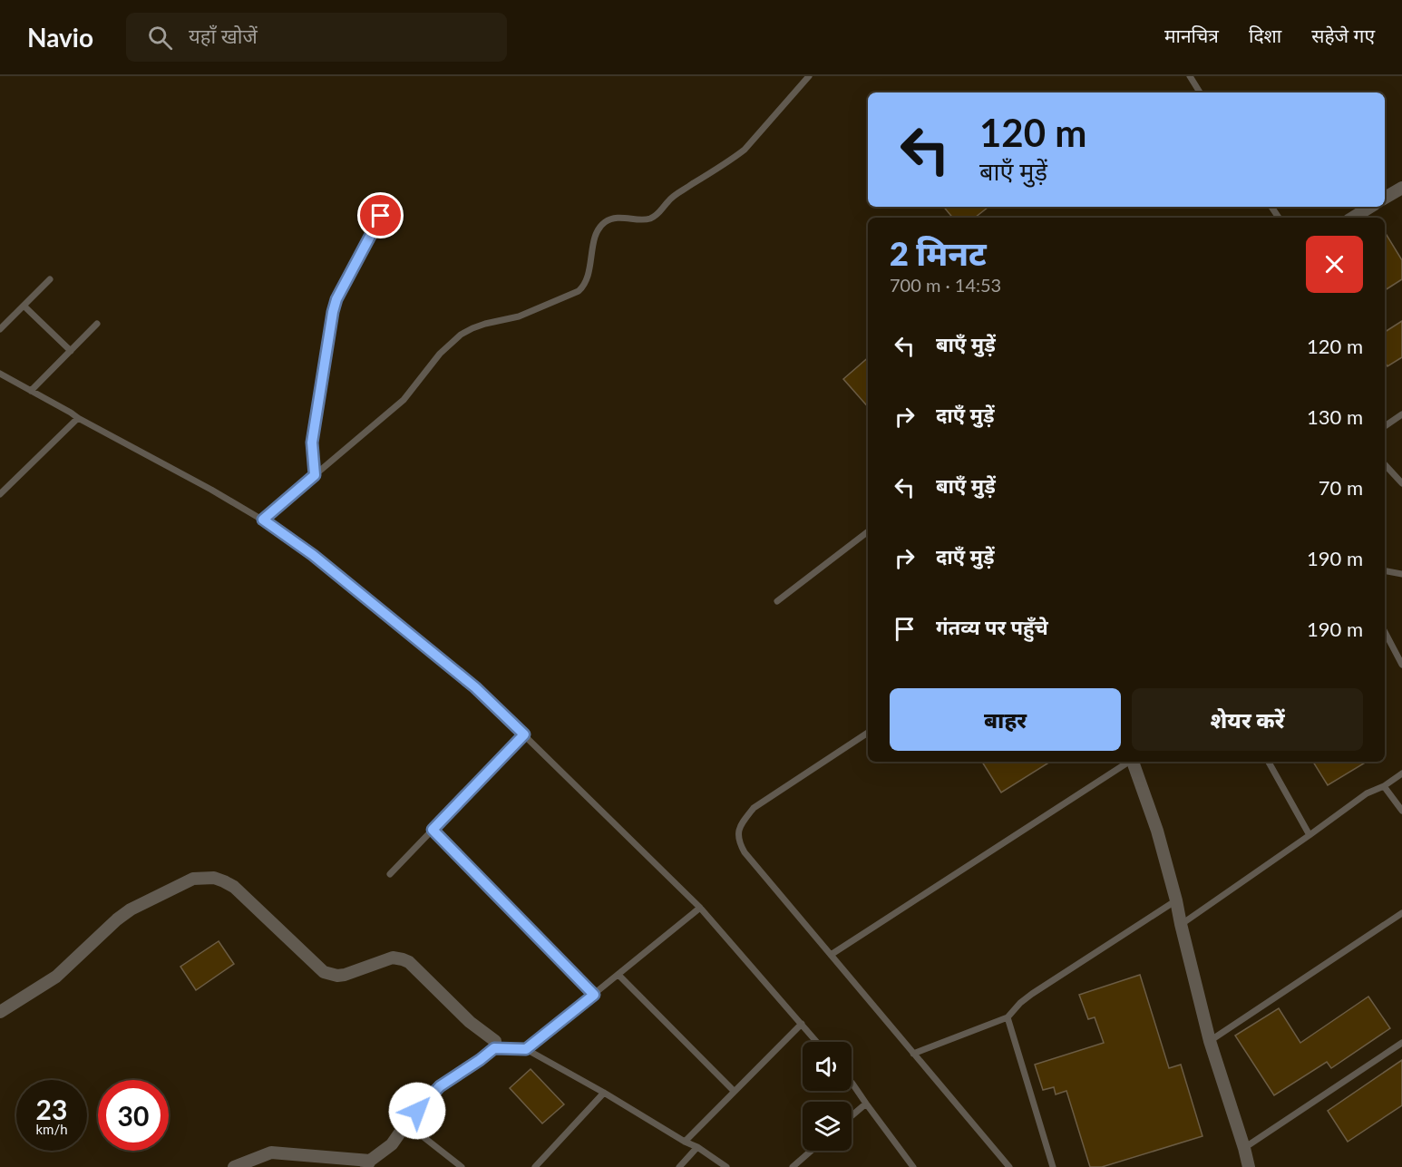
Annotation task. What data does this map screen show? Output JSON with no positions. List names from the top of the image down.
{
  "page": {
    "header": "Navio",
    "search": "यहाँ खोजें",
    "nav": ["मानचित्र", "दिशा", "सहेजे गए"],
    "turn": ["120 m", "बाएँ मुड़ें"],
    "heading": ["2 मिनट", "700 m · 14:53"],
    "list": [
      {
        "name": "बाएँ मुड़ें",
        "value": "120 m"
      },
      {
        "name": "दाएँ मुड़ें",
        "value": "130 m"
      },
      {
        "name": "बाएँ मुड़ें",
        "value": "70 m"
      },
      {
        "name": "दाएँ मुड़ें",
        "value": "190 m"
      },
      {
        "name": "गंतव्य पर पहुँचे",
        "value": "190 m"
      }
    ],
    "buttons": ["बाहर", "शेयर करें"],
    "speed": "23 km/h",
    "limit": "30"
  }
}
